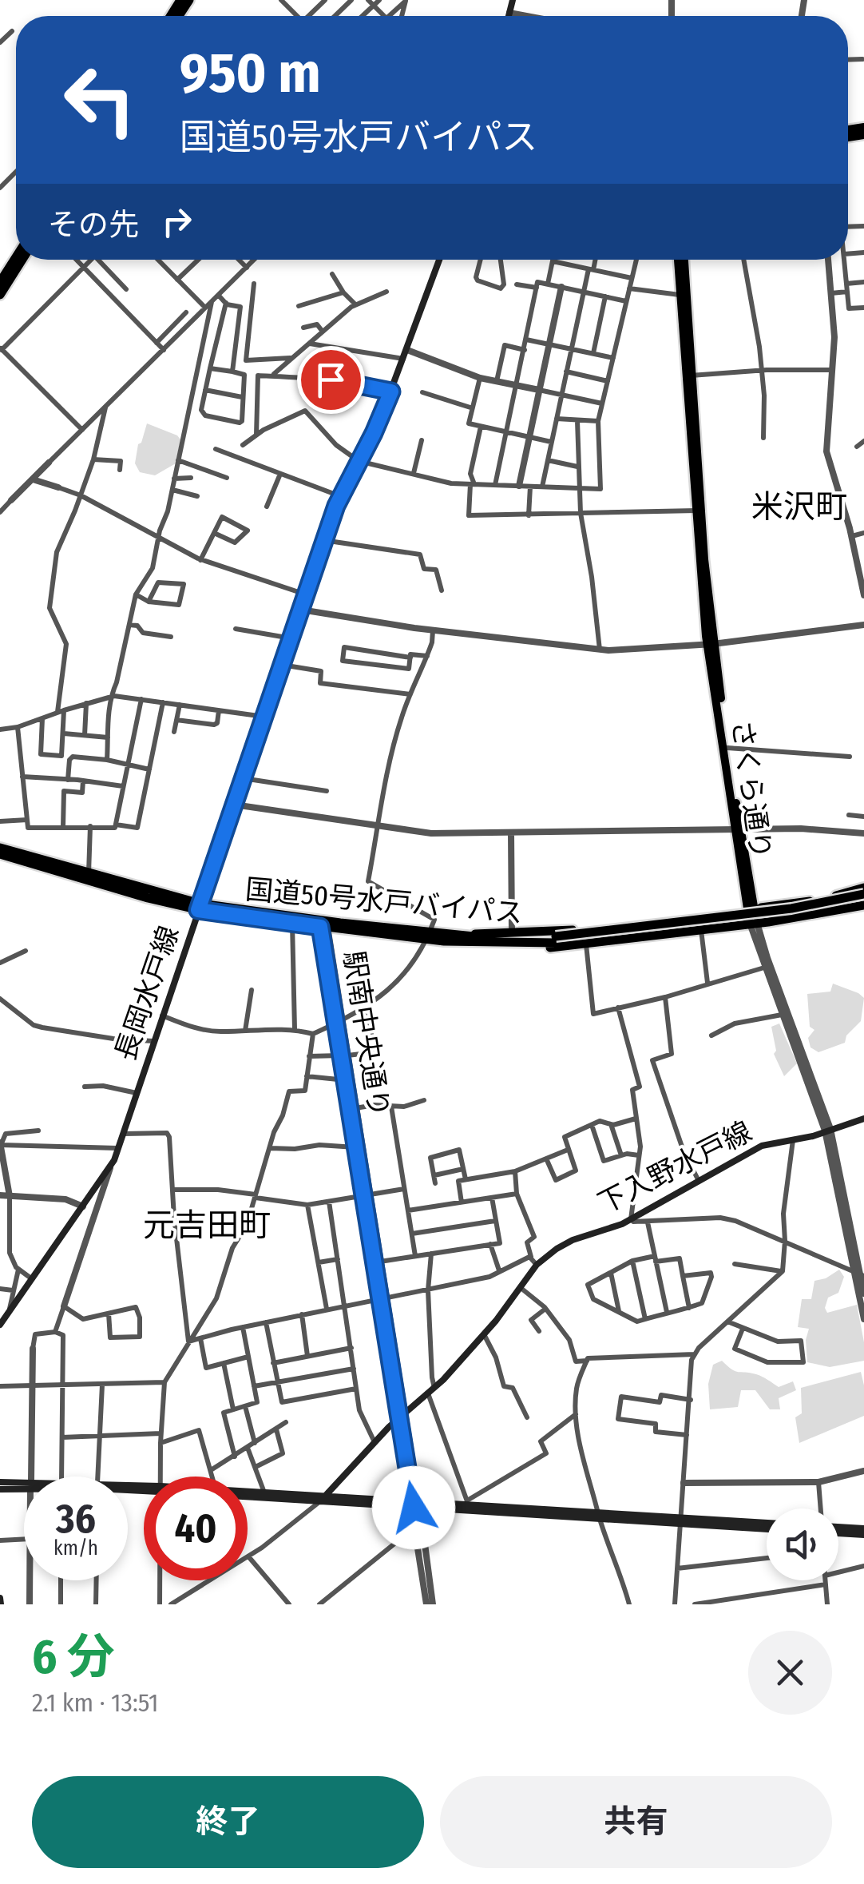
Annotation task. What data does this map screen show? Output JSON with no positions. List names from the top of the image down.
{
  "streets": {
    "highway": ["国道50号水戸バイパス"],
    "main road": ["さくら通り", "長岡水戸線", "下入野水戸線"],
    "street": ["駅南中央通り"]
  },
  "crossings": [
    ["さくら通り", "下入野水戸線"],
    ["国道50号水戸バイパス", "長岡水戸線"],
    ["国道50号水戸バイパス", "駅南中央通り"],
    ["駅南中央通り", "下入野水戸線"]
  ],
  "districts": ["米沢町", "元吉田町"],
  "page": {
    "turn": ["950 m", "国道50号水戸バイパス"],
    "then": "その先",
    "speed": "36 km/h",
    "limit": "40",
    "heading": ["6 分", "2.1 km · 13:51"],
    "buttons": ["終了", "共有"]
  }
}
